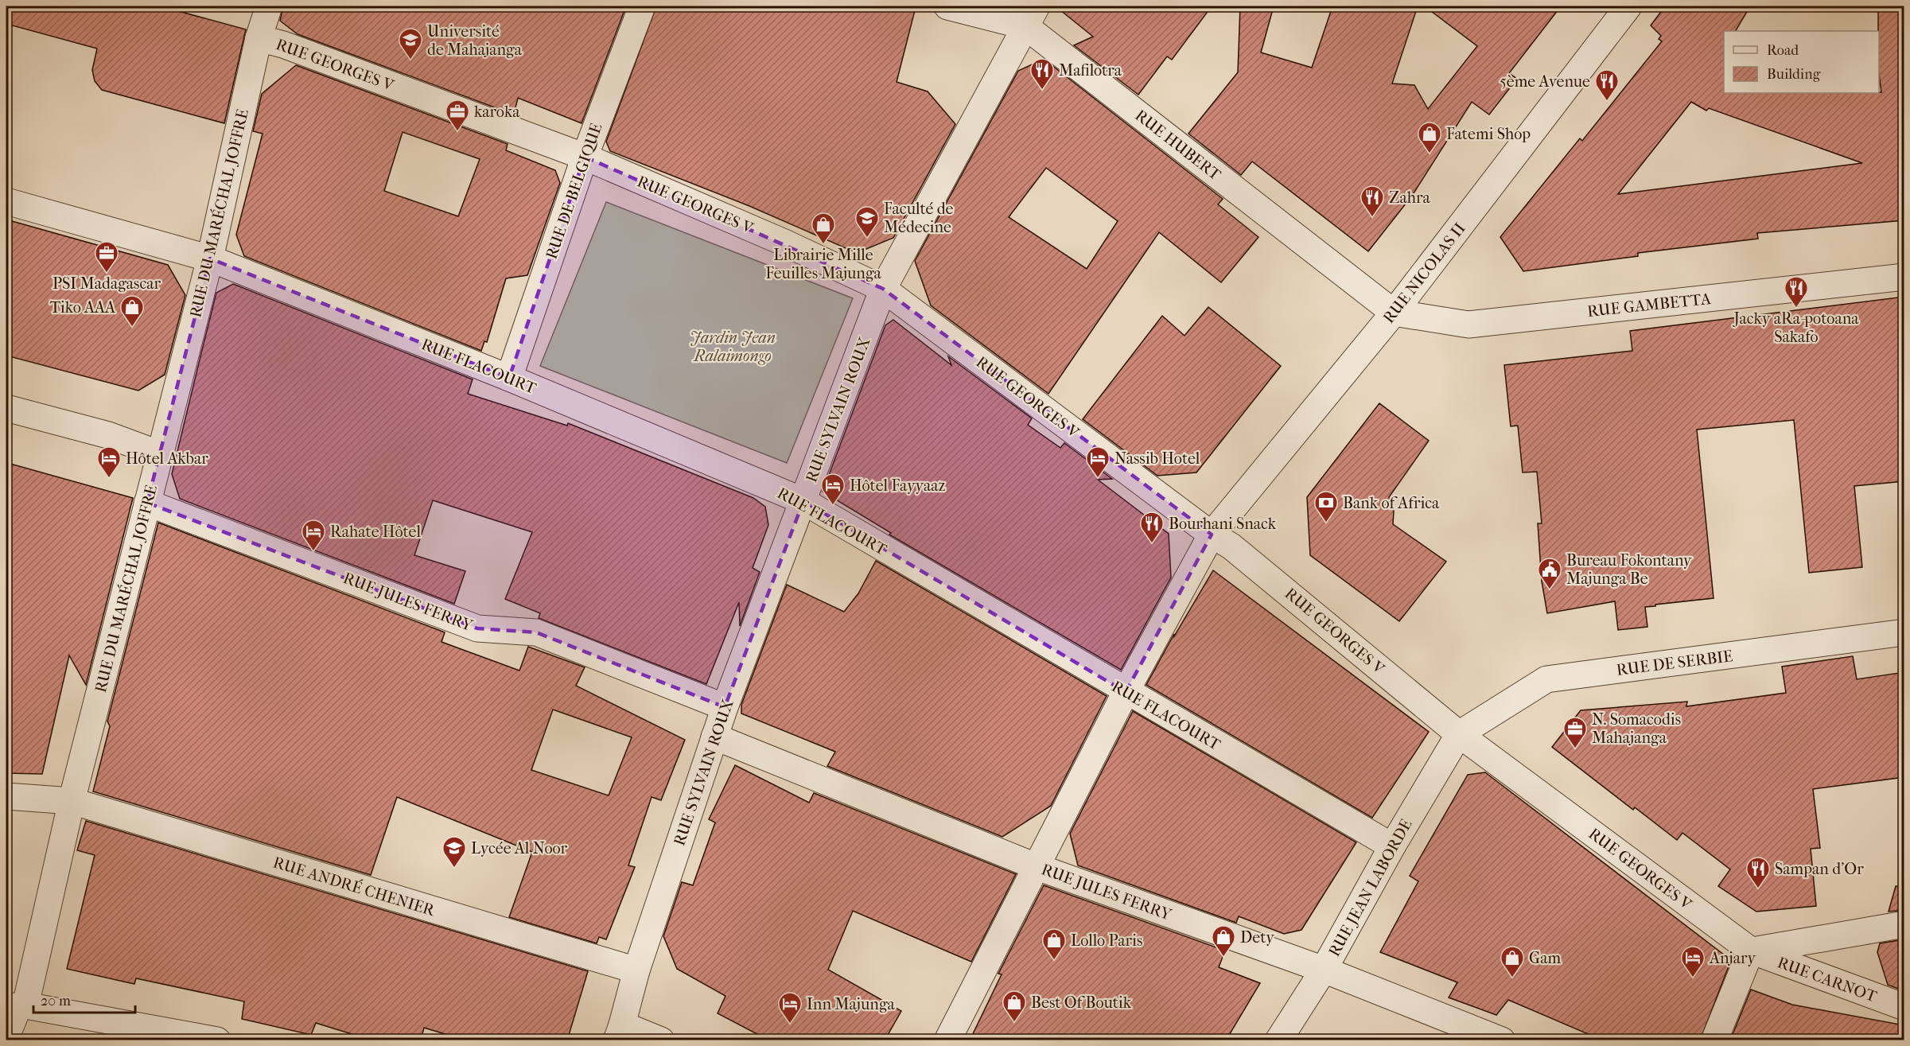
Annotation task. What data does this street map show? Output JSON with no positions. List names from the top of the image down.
{
  "streets": {
    "street": [
      "RUE GEORGES V",
      "RUE HUBERT",
      "RUE DE BELGIQUE",
      "RUE DU MARÉCHAL JOFFRE",
      "RUE NICOLAS II",
      "RUE GAMBETTA",
      "RUE FLACOURT",
      "RUE SYLVAIN ROUX",
      "RUE JULES FERRY",
      "RUE DE SERBIE",
      "RUE ANDRÉ CHENIER",
      "RUE JEAN LABORDE",
      "RUE CARNOT"
    ]
  },
  "crossings": [
    ["RUE GEORGES V", "RUE DE BELGIQUE"],
    ["RUE GEORGES V", "RUE DU MARÉCHAL JOFFRE"],
    ["RUE GEORGES V", "RUE NICOLAS II"],
    ["RUE GEORGES V", "RUE SYLVAIN ROUX"],
    ["RUE GEORGES V", "RUE DE SERBIE"],
    ["RUE GEORGES V", "RUE JEAN LABORDE"],
    ["RUE GEORGES V", "RUE CARNOT"],
    ["RUE HUBERT", "RUE NICOLAS II"],
    ["RUE HUBERT", "RUE GAMBETTA"],
    ["RUE HUBERT", "RUE SYLVAIN ROUX"],
    ["RUE DE BELGIQUE", "RUE FLACOURT"],
    ["RUE DU MARÉCHAL JOFFRE", "RUE FLACOURT"],
    ["RUE DU MARÉCHAL JOFFRE", "RUE JULES FERRY"],
    ["RUE DU MARÉCHAL JOFFRE", "RUE ANDRÉ CHENIER"],
    ["RUE NICOLAS II", "RUE GAMBETTA"],
    ["RUE NICOLAS II", "RUE FLACOURT"],
    ["RUE NICOLAS II", "RUE JULES FERRY"],
    ["RUE FLACOURT", "RUE SYLVAIN ROUX"],
    ["RUE FLACOURT", "RUE JEAN LABORDE"],
    ["RUE SYLVAIN ROUX", "RUE JULES FERRY"],
    ["RUE SYLVAIN ROUX", "RUE ANDRÉ CHENIER"],
    ["RUE JULES FERRY", "RUE JEAN LABORDE"],
    ["RUE DE SERBIE", "RUE JEAN LABORDE"]
  ],
  "parks": ["Jardin Jean Ralaimongo"],
  "places": {
    "school or university": ["Université de Mahajanga", "Faculté de Médecine", "Lycée Al Noor"],
    "restaurant": [
      "Mafilotra",
      "5ème Avenue",
      "Zahra",
      "Jacky aRa-potoana Sakafo",
      "Bourhani Snack",
      "Sampan d'Or"
    ],
    "office": ["karoka", "PSI Madagascar", "N. Somacodis Mahajanga"],
    "shop": [
      "Fatemi Shop",
      "Librairie Mille Feuilles Majunga",
      "Tiko AAA",
      "Dety",
      "Lollo Paris",
      "Gam",
      "Best Of Boutik"
    ],
    "hotel": [
      "Hôtel Akbar",
      "Nassib Hotel",
      "Hôtel Fayyaaz",
      "Rahate Hôtel",
      "Anjary",
      "Inn Majunga"
    ],
    "bank": ["Bank of Africa"],
    "public building": ["Bureau Fokontany Majunga Be"]
  },
  "legend": ["Road", "Building"],
  "scale_bar": "20 m"
}
